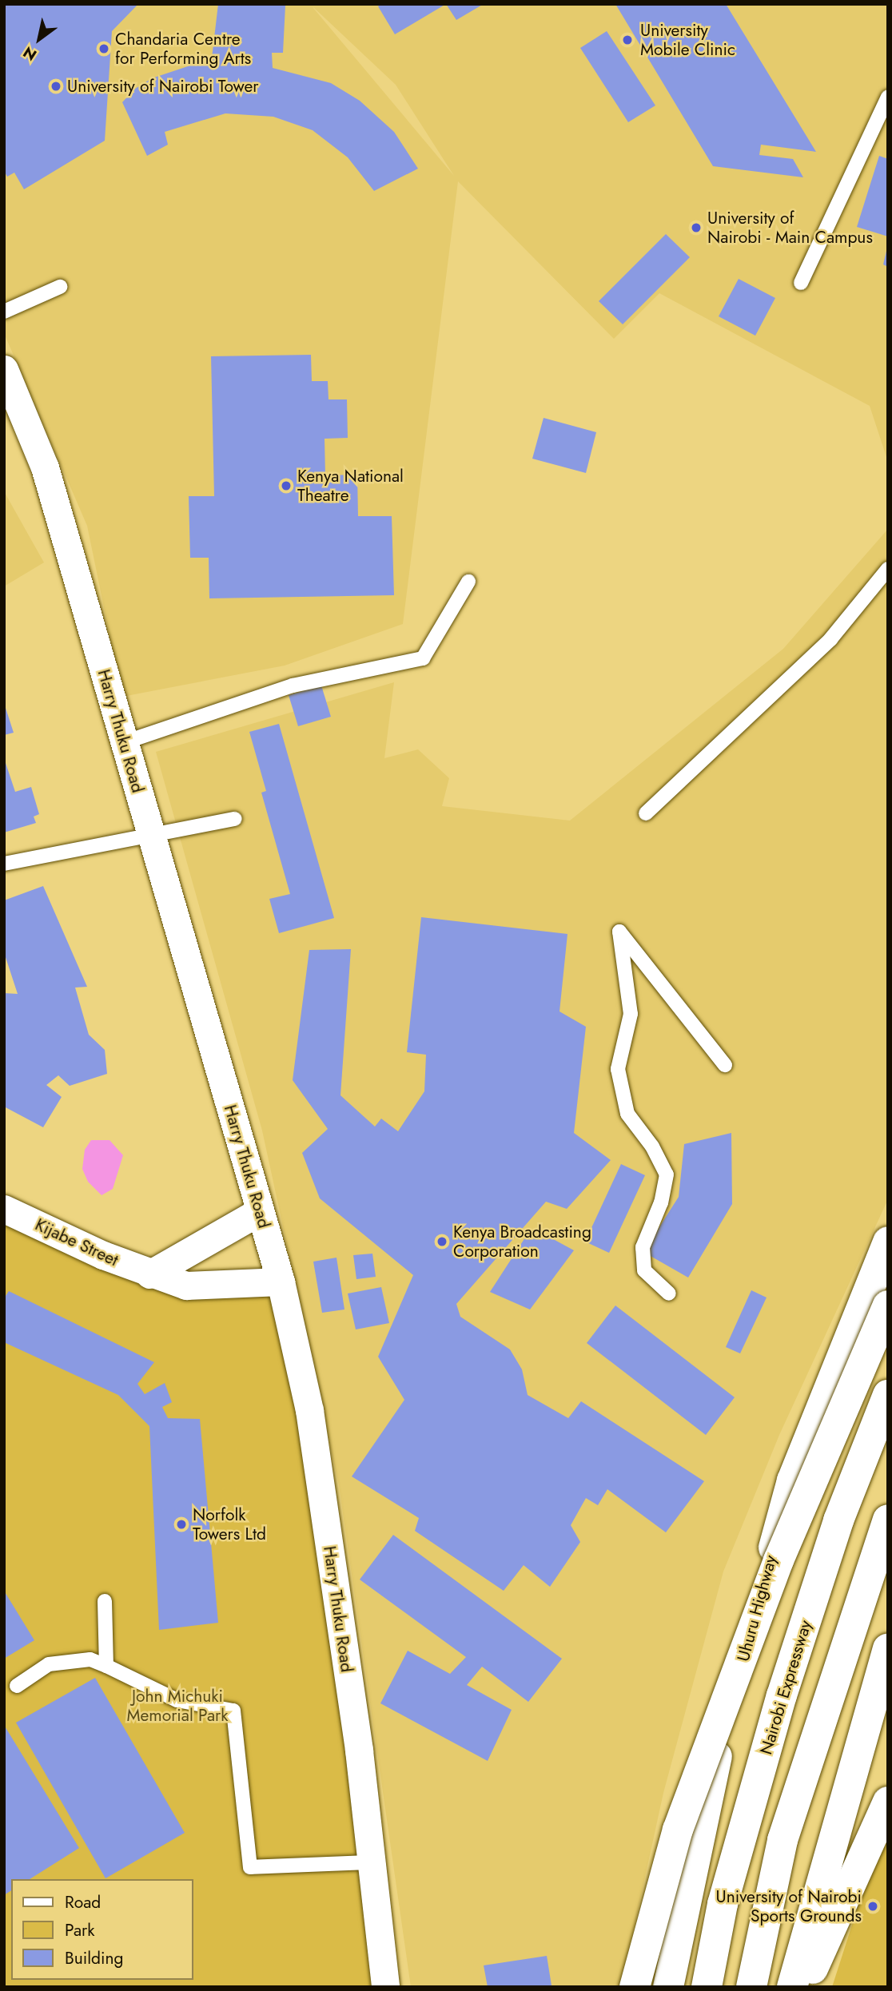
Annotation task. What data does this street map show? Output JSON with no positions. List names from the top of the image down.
{
  "streets": {
    "highway": ["Uhuru Highway", "Nairobi Expressway"],
    "street": ["Harry Thuku Road", "Kijabe Street"]
  },
  "crossings": [
    ["Harry Thuku Road", "Kijabe Street"]
  ],
  "parks": ["John Michuki Memorial Park"],
  "places": [
    "University Mobile Clinic",
    "Chandaria Centre for Performing Arts",
    "University of Nairobi Tower",
    "University of Nairobi - Main Campus",
    "Kenya National Theatre",
    "Kenya Broadcasting Corporation",
    "Norfolk Towers Ltd",
    "University of Nairobi Sports Grounds"
  ],
  "legend": ["Road", "Park", "Building"],
  "north": "bottom left"
}
